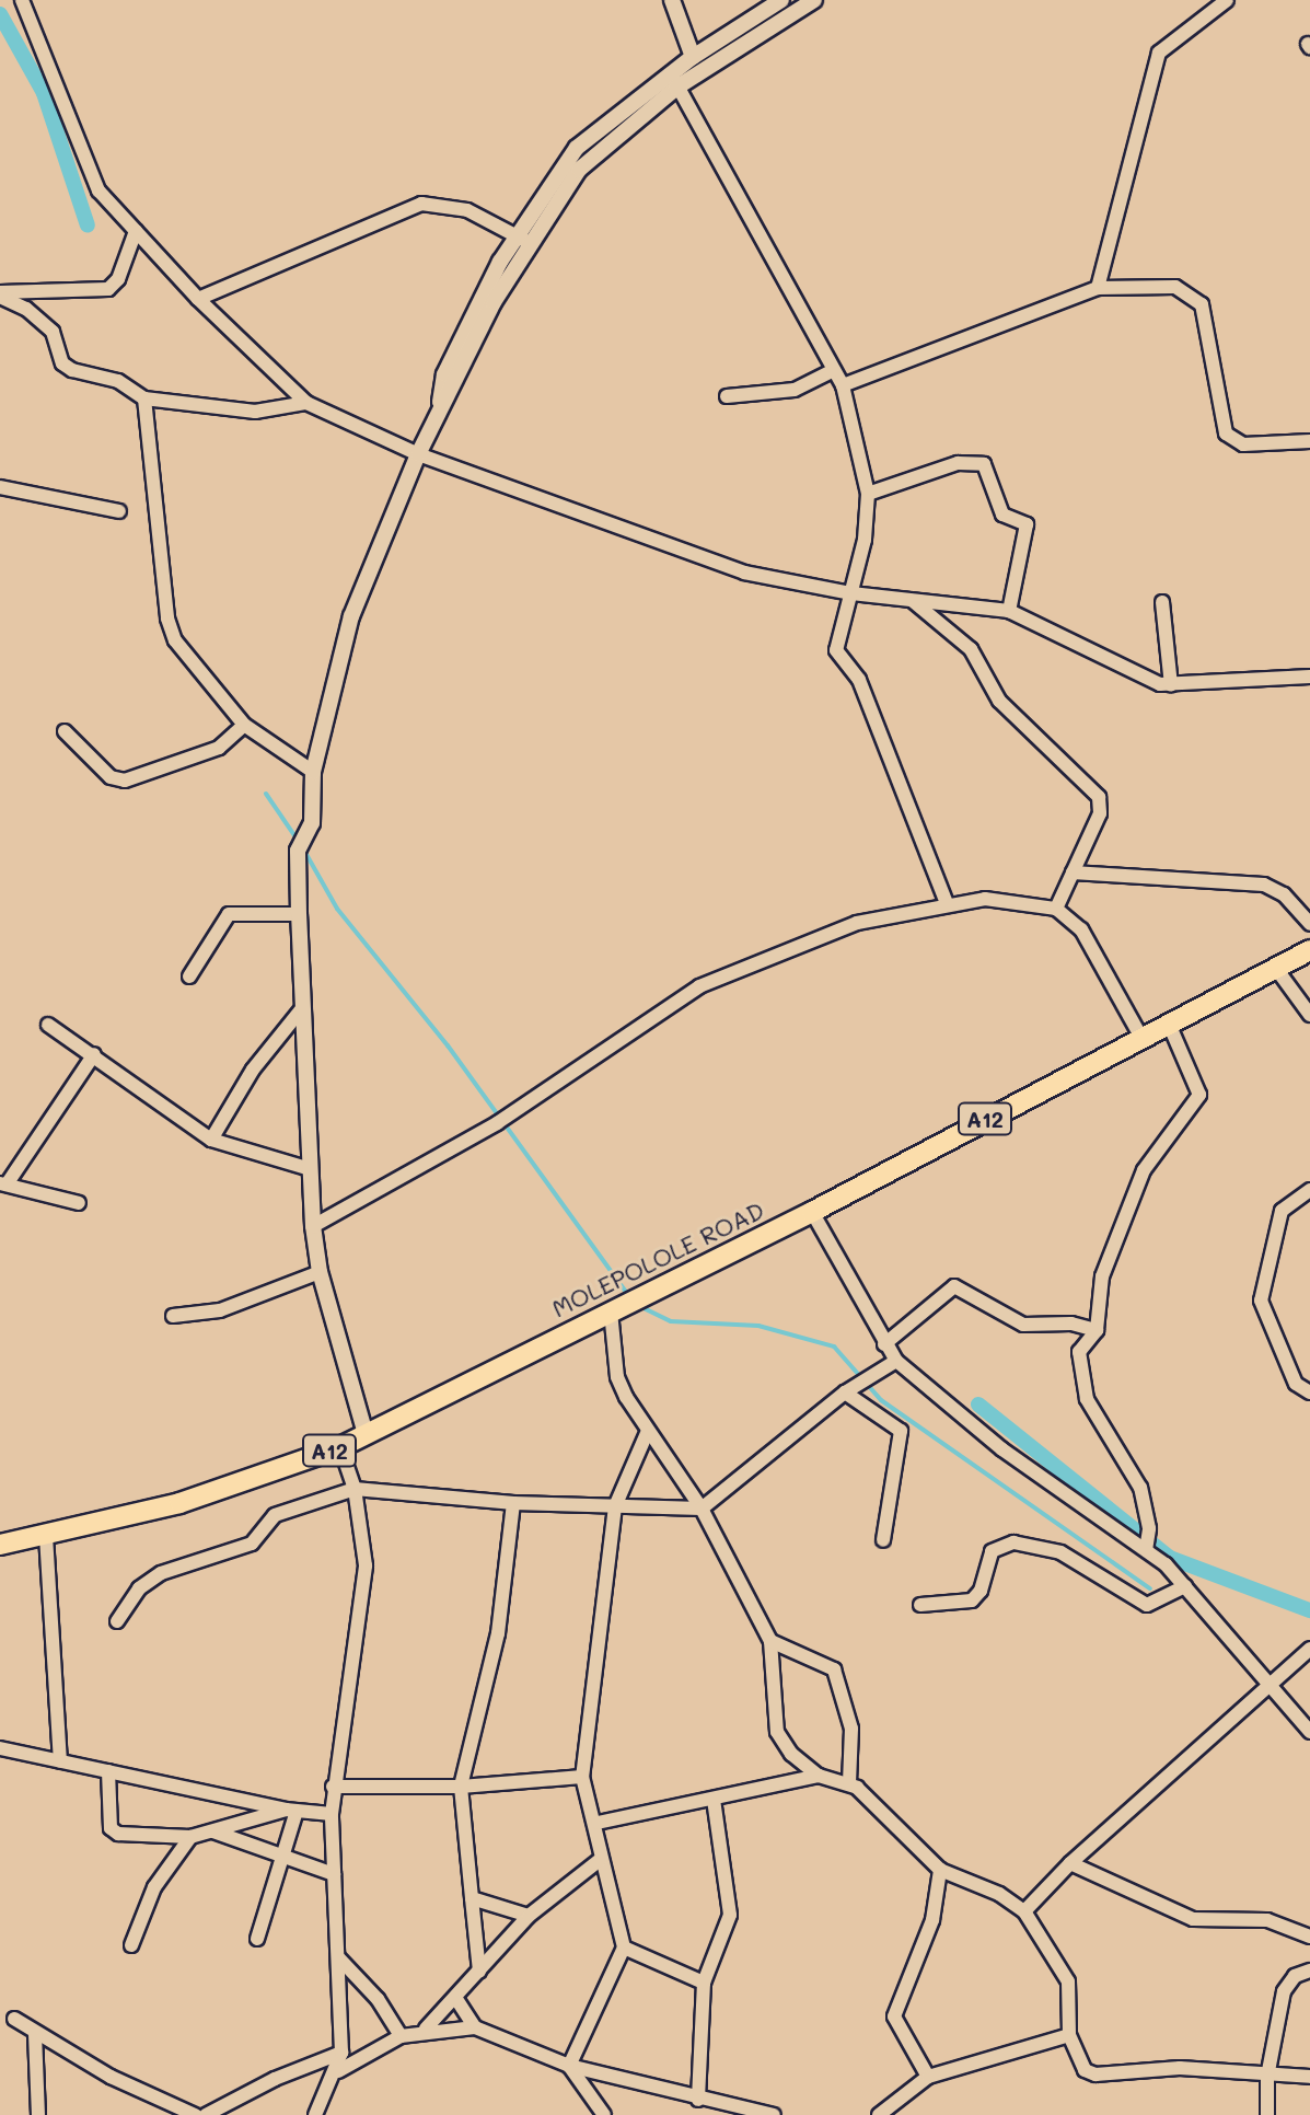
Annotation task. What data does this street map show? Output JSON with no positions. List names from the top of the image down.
{
  "streets": {
    "main road": ["A12", "MOLEPOLOLE ROAD"]
  }
}
